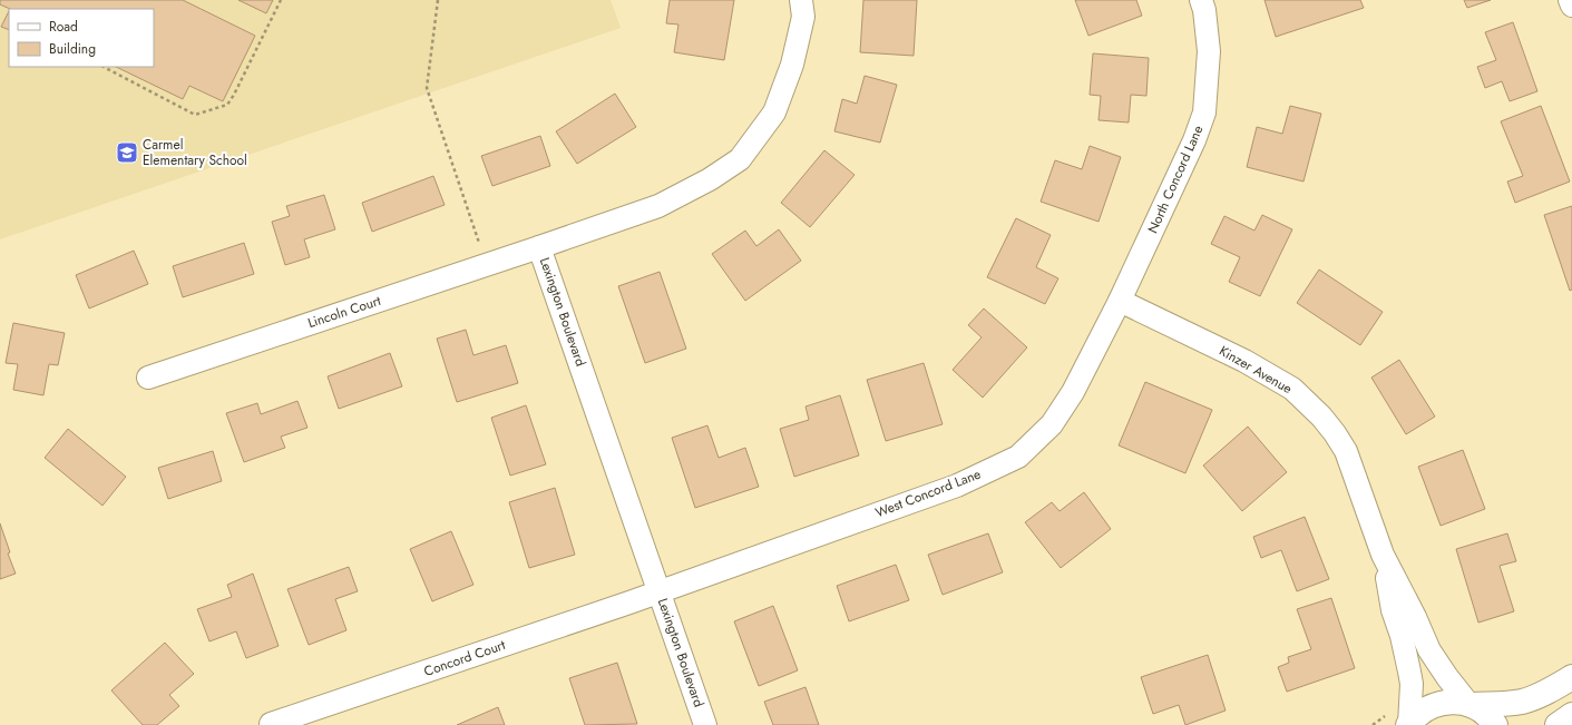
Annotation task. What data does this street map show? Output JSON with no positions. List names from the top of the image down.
{
  "streets": {
    "street": [
      "North Concord Lane",
      "Lincoln Court",
      "Lexington Boulevard",
      "Kinzer Avenue",
      "West Concord Lane",
      "Concord Court"
    ]
  },
  "crossings": [
    ["North Concord Lane", "Kinzer Avenue"],
    ["North Concord Lane", "West Concord Lane"],
    ["Lincoln Court", "Lexington Boulevard"],
    ["Lexington Boulevard", "West Concord Lane"],
    ["Lexington Boulevard", "Concord Court"],
    ["Kinzer Avenue", "West Concord Lane"],
    ["West Concord Lane", "Concord Court"]
  ],
  "places": {
    "school or university": ["Carmel Elementary School"]
  },
  "legend": ["Road", "Building"]
}
